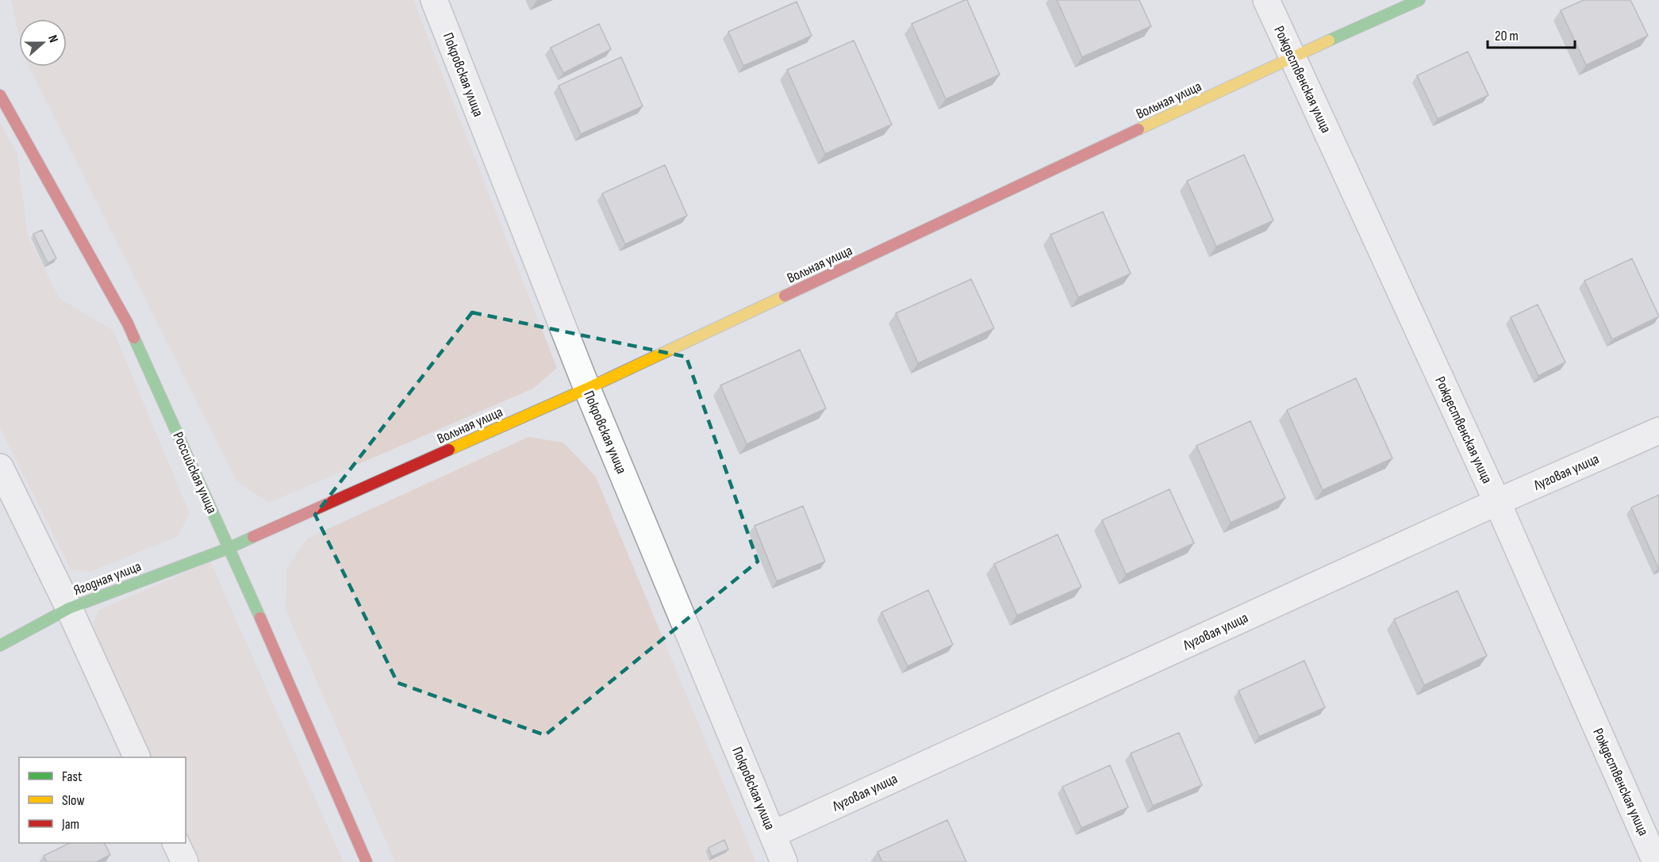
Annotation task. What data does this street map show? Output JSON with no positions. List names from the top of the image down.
{
  "streets": {
    "street": [
      "Покровская улица",
      "Рождественская улица",
      "Вольная улица",
      "Луговая улица",
      "Российская улица",
      "Ягодная улица"
    ]
  },
  "crossings": [
    ["Покровская улица", "Вольная улица"],
    ["Покровская улица", "Луговая улица"],
    ["Рождественская улица", "Вольная улица"],
    ["Рождественская улица", "Луговая улица"],
    ["Вольная улица", "Российская улица"],
    ["Вольная улица", "Ягодная улица"],
    ["Российская улица", "Ягодная улица"]
  ],
  "legend": ["Fast", "Slow", "Jam"],
  "scale_bar": "20 m",
  "north": "right"
}
